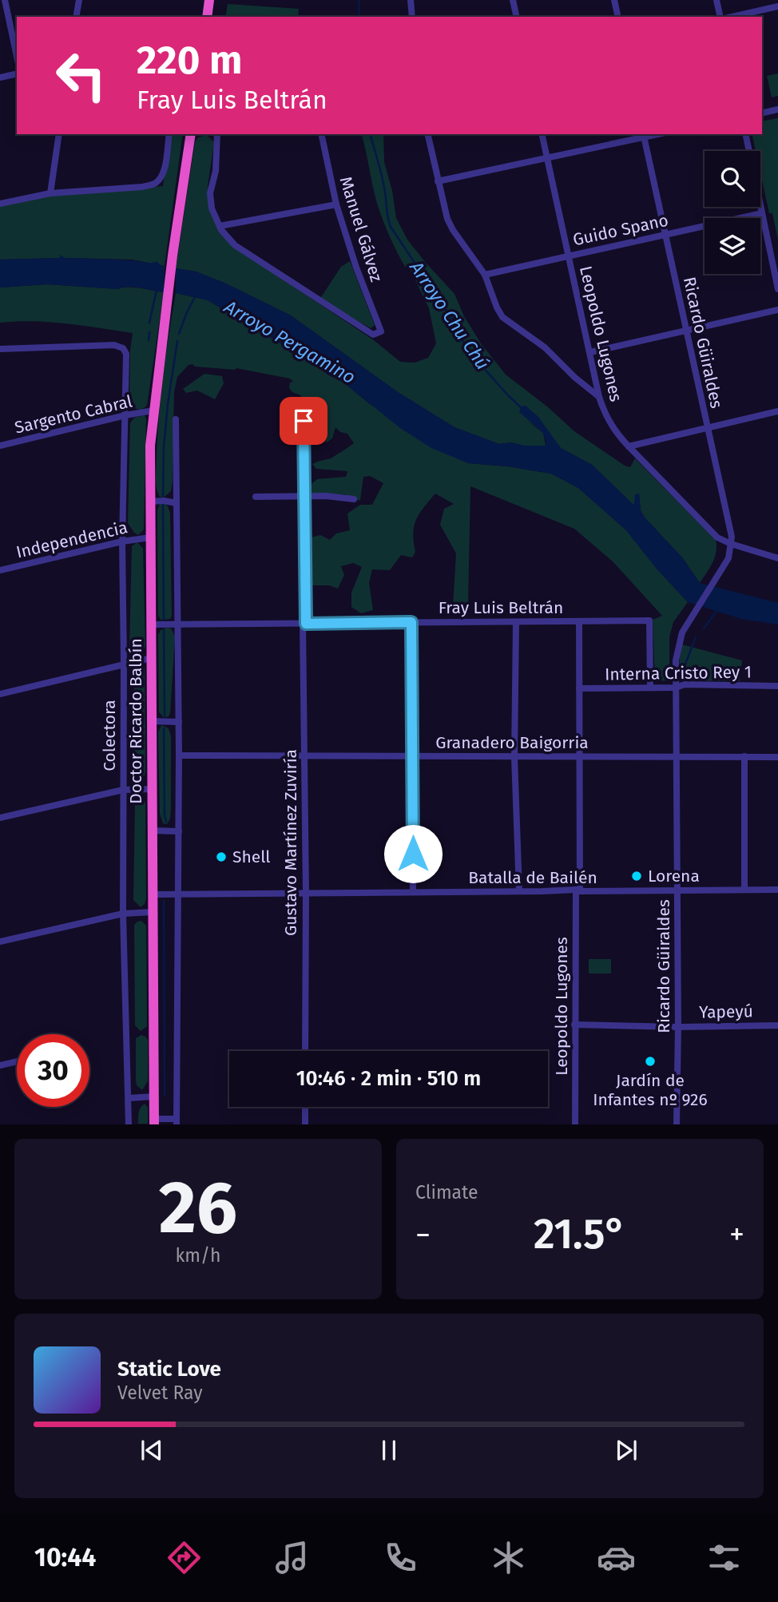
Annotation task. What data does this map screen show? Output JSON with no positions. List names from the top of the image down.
{
  "streets": {
    "highway": ["Doctor Ricardo Balbín"],
    "street": [
      "Manuel Gálvez",
      "Guido Spano",
      "Leopoldo Lugones",
      "Ricardo Güiraldes",
      "Sargento Cabral",
      "Independencia",
      "Fray Luis Beltrán",
      "Interna Cristo Rey 1",
      "Colectora",
      "Granadero Baigorria",
      "Gustavo Martínez Zuviría",
      "Batalla de Bailén",
      "Yapeyú"
    ]
  },
  "crossings": [
    ["Guido Spano", "Leopoldo Lugones"],
    ["Guido Spano", "Ricardo Güiraldes"],
    ["Leopoldo Lugones", "Ricardo Güiraldes"],
    ["Leopoldo Lugones", "Fray Luis Beltrán"],
    ["Leopoldo Lugones", "Interna Cristo Rey 1"],
    ["Leopoldo Lugones", "Granadero Baigorria"],
    ["Leopoldo Lugones", "Batalla de Bailén"],
    ["Leopoldo Lugones", "Yapeyú"],
    ["Ricardo Güiraldes", "Interna Cristo Rey 1"],
    ["Ricardo Güiraldes", "Granadero Baigorria"],
    ["Ricardo Güiraldes", "Batalla de Bailén"],
    ["Ricardo Güiraldes", "Yapeyú"],
    ["Sargento Cabral", "Doctor Ricardo Balbín"],
    ["Sargento Cabral", "Colectora"],
    ["Independencia", "Doctor Ricardo Balbín"],
    ["Independencia", "Colectora"],
    ["Fray Luis Beltrán", "Interna Cristo Rey 1"],
    ["Fray Luis Beltrán", "Doctor Ricardo Balbín"],
    ["Fray Luis Beltrán", "Gustavo Martínez Zuviría"],
    ["Doctor Ricardo Balbín", "Batalla de Bailén"],
    ["Granadero Baigorria", "Gustavo Martínez Zuviría"],
    ["Gustavo Martínez Zuviría", "Batalla de Bailén"]
  ],
  "water": ["Arroyo Chu Chú", "Arroyo Pergamino"],
  "places": ["Shell", "Lorena", "Jardín de Infantes nº 926"],
  "page": {
    "turn": ["220 m", "Fray Luis Beltrán"],
    "limit": "30",
    "trip": "10:46 · 2 min · 510 m",
    "tile": [
      ["26", "km/h"],
      "Climate"
    ],
    "heat": ["−", "21.5°", "+"],
    "song": ["Static Love", "Velvet Ray"],
    "tabs": "10:44"
  }
}
